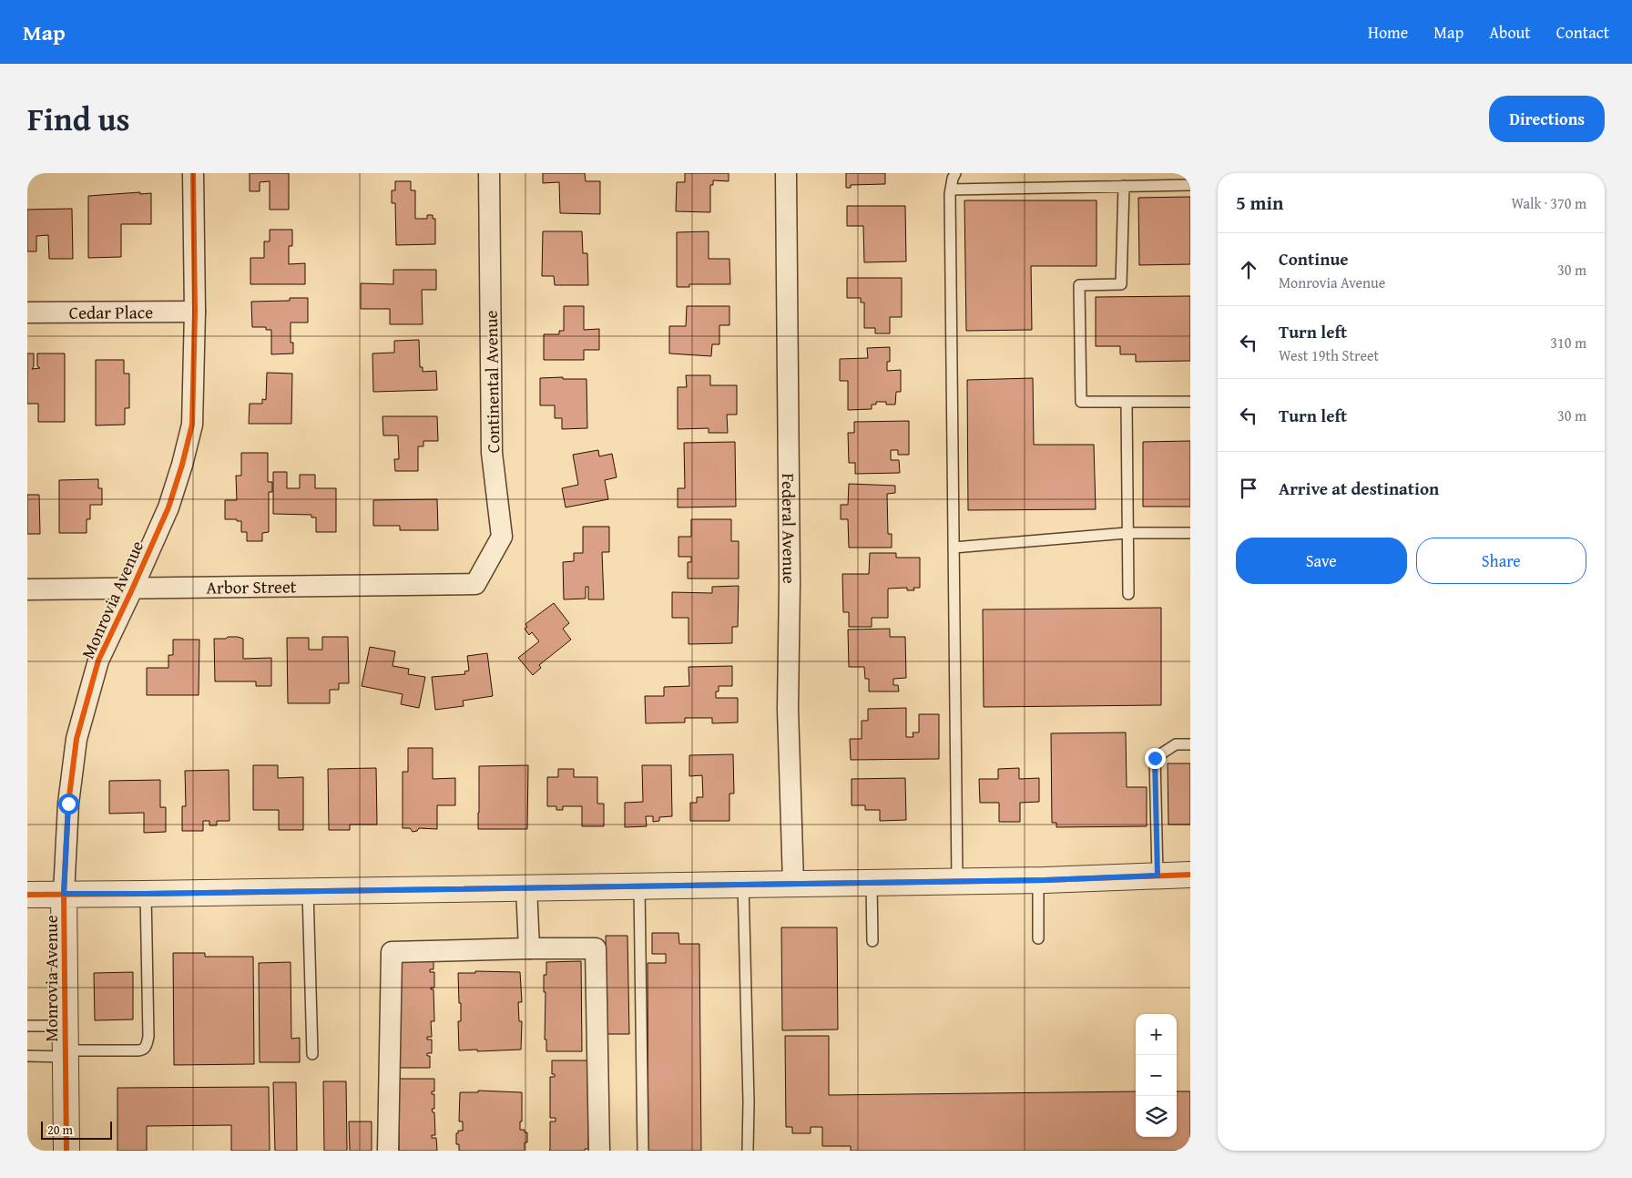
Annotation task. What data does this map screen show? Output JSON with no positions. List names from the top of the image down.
{
  "streets": {
    "street": [
      "Cedar Place",
      "Continental Avenue",
      "Federal Avenue",
      "Arbor Street",
      "Monrovia Avenue"
    ]
  },
  "crossings": [
    ["Cedar Place", "Monrovia Avenue"],
    ["Continental Avenue", "Arbor Street"],
    ["Arbor Street", "Monrovia Avenue"]
  ],
  "scale_bar": "20 m",
  "page": {
    "header": "Map",
    "nav": [
      "Home",
      "Map",
      "About",
      "Contact"
    ],
    "title": "Find us",
    "buttons": [
      "Directions",
      ["Save", "Share"]
    ],
    "heading": ["5 min", "Walk · 370 m"],
    "list": [
      ["Continue", "Monrovia Avenue", "30 m"],
      ["Turn left", "West 19th Street", "310 m"],
      ["Turn left", "30 m"],
      "Arrive at destination"
    ],
    "map_buttons": ["+", "−"],
    "scale": "20 m"
  }
}
